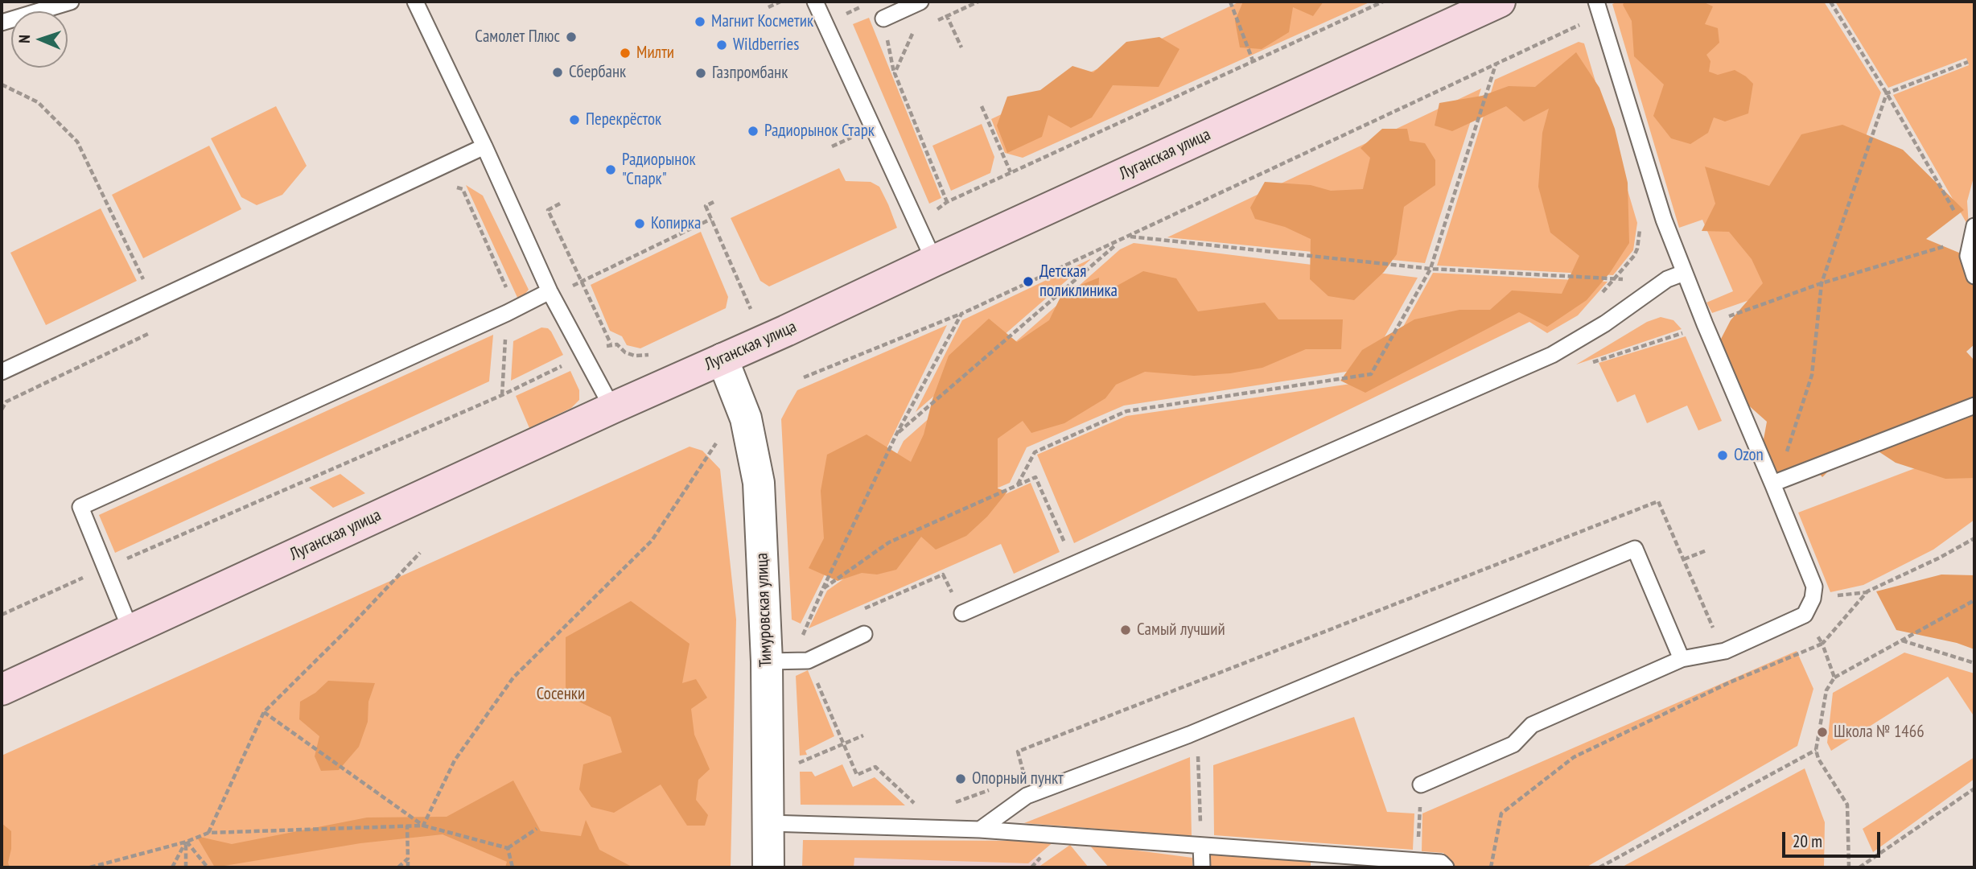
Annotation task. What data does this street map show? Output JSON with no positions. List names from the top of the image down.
{
  "streets": {
    "main road": ["Луганская улица"],
    "street": ["Тимуровская улица"]
  },
  "crossings": [
    ["Луганская улица", "Тимуровская улица"]
  ],
  "parks": ["Сосенки"],
  "places": [
    "Магнит Косметик",
    "Самолет Плюс",
    "Wildberries",
    "Милти",
    "Сбербанк",
    "Газпромбанк",
    "Перекрёсток",
    "Радиорынок Старк",
    "Радиорынок \"Спарк\"",
    "Копирка",
    "Детская поликлиника",
    "Ozon",
    "Самый лучший",
    "Школа № 1466",
    "Опорный пункт"
  ],
  "scale_bar": "20 m",
  "north": "left"
}
